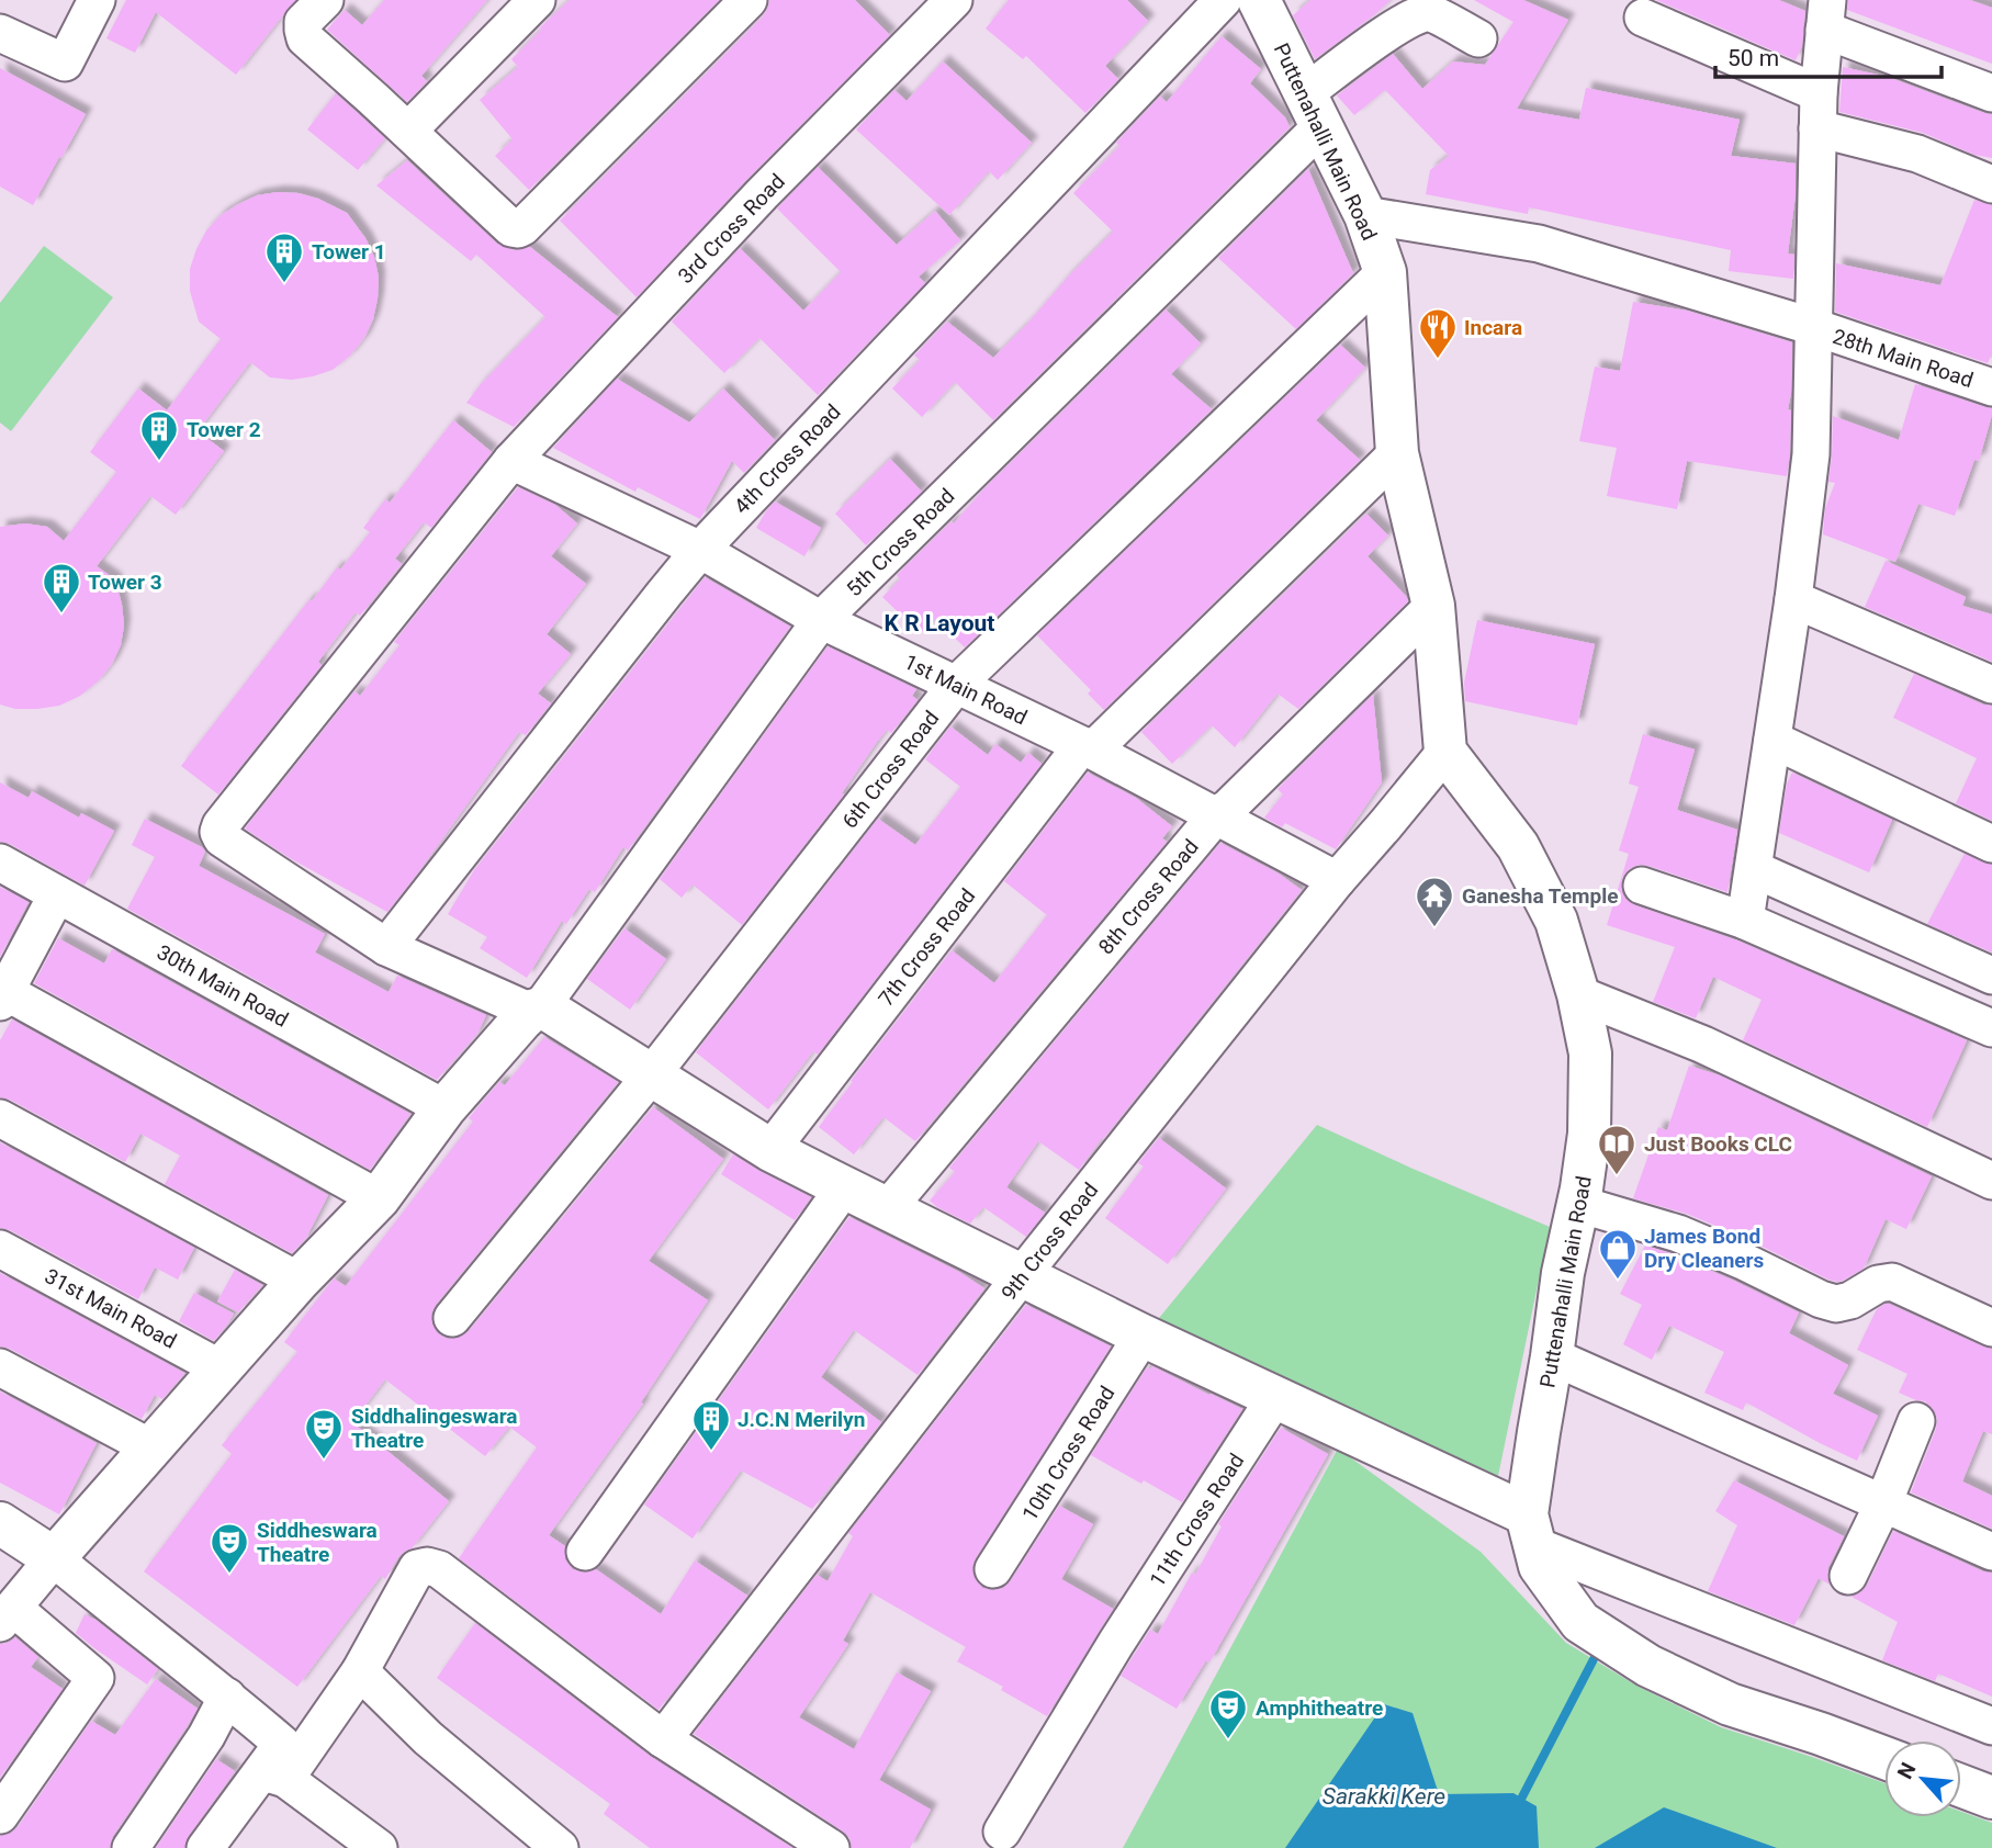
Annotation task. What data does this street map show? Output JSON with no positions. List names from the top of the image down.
{
  "streets": {
    "main road": ["Puttenahalli Main Road"],
    "street": [
      "3rd Cross Road",
      "28th Main Road",
      "4th Cross Road",
      "5th Cross Road",
      "1st Main Road",
      "6th Cross Road",
      "8th Cross Road",
      "7th Cross Road",
      "30th Main Road",
      "9th Cross Road",
      "31st Main Road",
      "10th Cross Road",
      "11th Cross Road"
    ]
  },
  "crossings": [
    ["Puttenahalli Main Road", "28th Main Road"],
    ["Puttenahalli Main Road", "5th Cross Road"],
    ["Puttenahalli Main Road", "6th Cross Road"],
    ["Puttenahalli Main Road", "8th Cross Road"],
    ["Puttenahalli Main Road", "7th Cross Road"],
    ["Puttenahalli Main Road", "9th Cross Road"],
    ["3rd Cross Road", "4th Cross Road"],
    ["3rd Cross Road", "1st Main Road"],
    ["4th Cross Road", "1st Main Road"],
    ["5th Cross Road", "1st Main Road"],
    ["1st Main Road", "6th Cross Road"],
    ["1st Main Road", "8th Cross Road"],
    ["1st Main Road", "7th Cross Road"],
    ["1st Main Road", "9th Cross Road"]
  ],
  "districts": ["K R Layout"],
  "water": ["Sarakki Kere"],
  "places": {
    "building": [
      "Tower 1",
      "Tower 2",
      "Tower 3",
      "J.C.N Merilyn"
    ],
    "restaurant": ["Incara"],
    "temple": ["Ganesha Temple"],
    "library": ["Just Books CLC"],
    "shop": ["James Bond Dry Cleaners"],
    "theatre": ["Siddhalingeswara Theatre", "Siddheswara Theatre", "Amphitheatre"]
  },
  "scale_bar": "50 m",
  "north": "top left"
}
